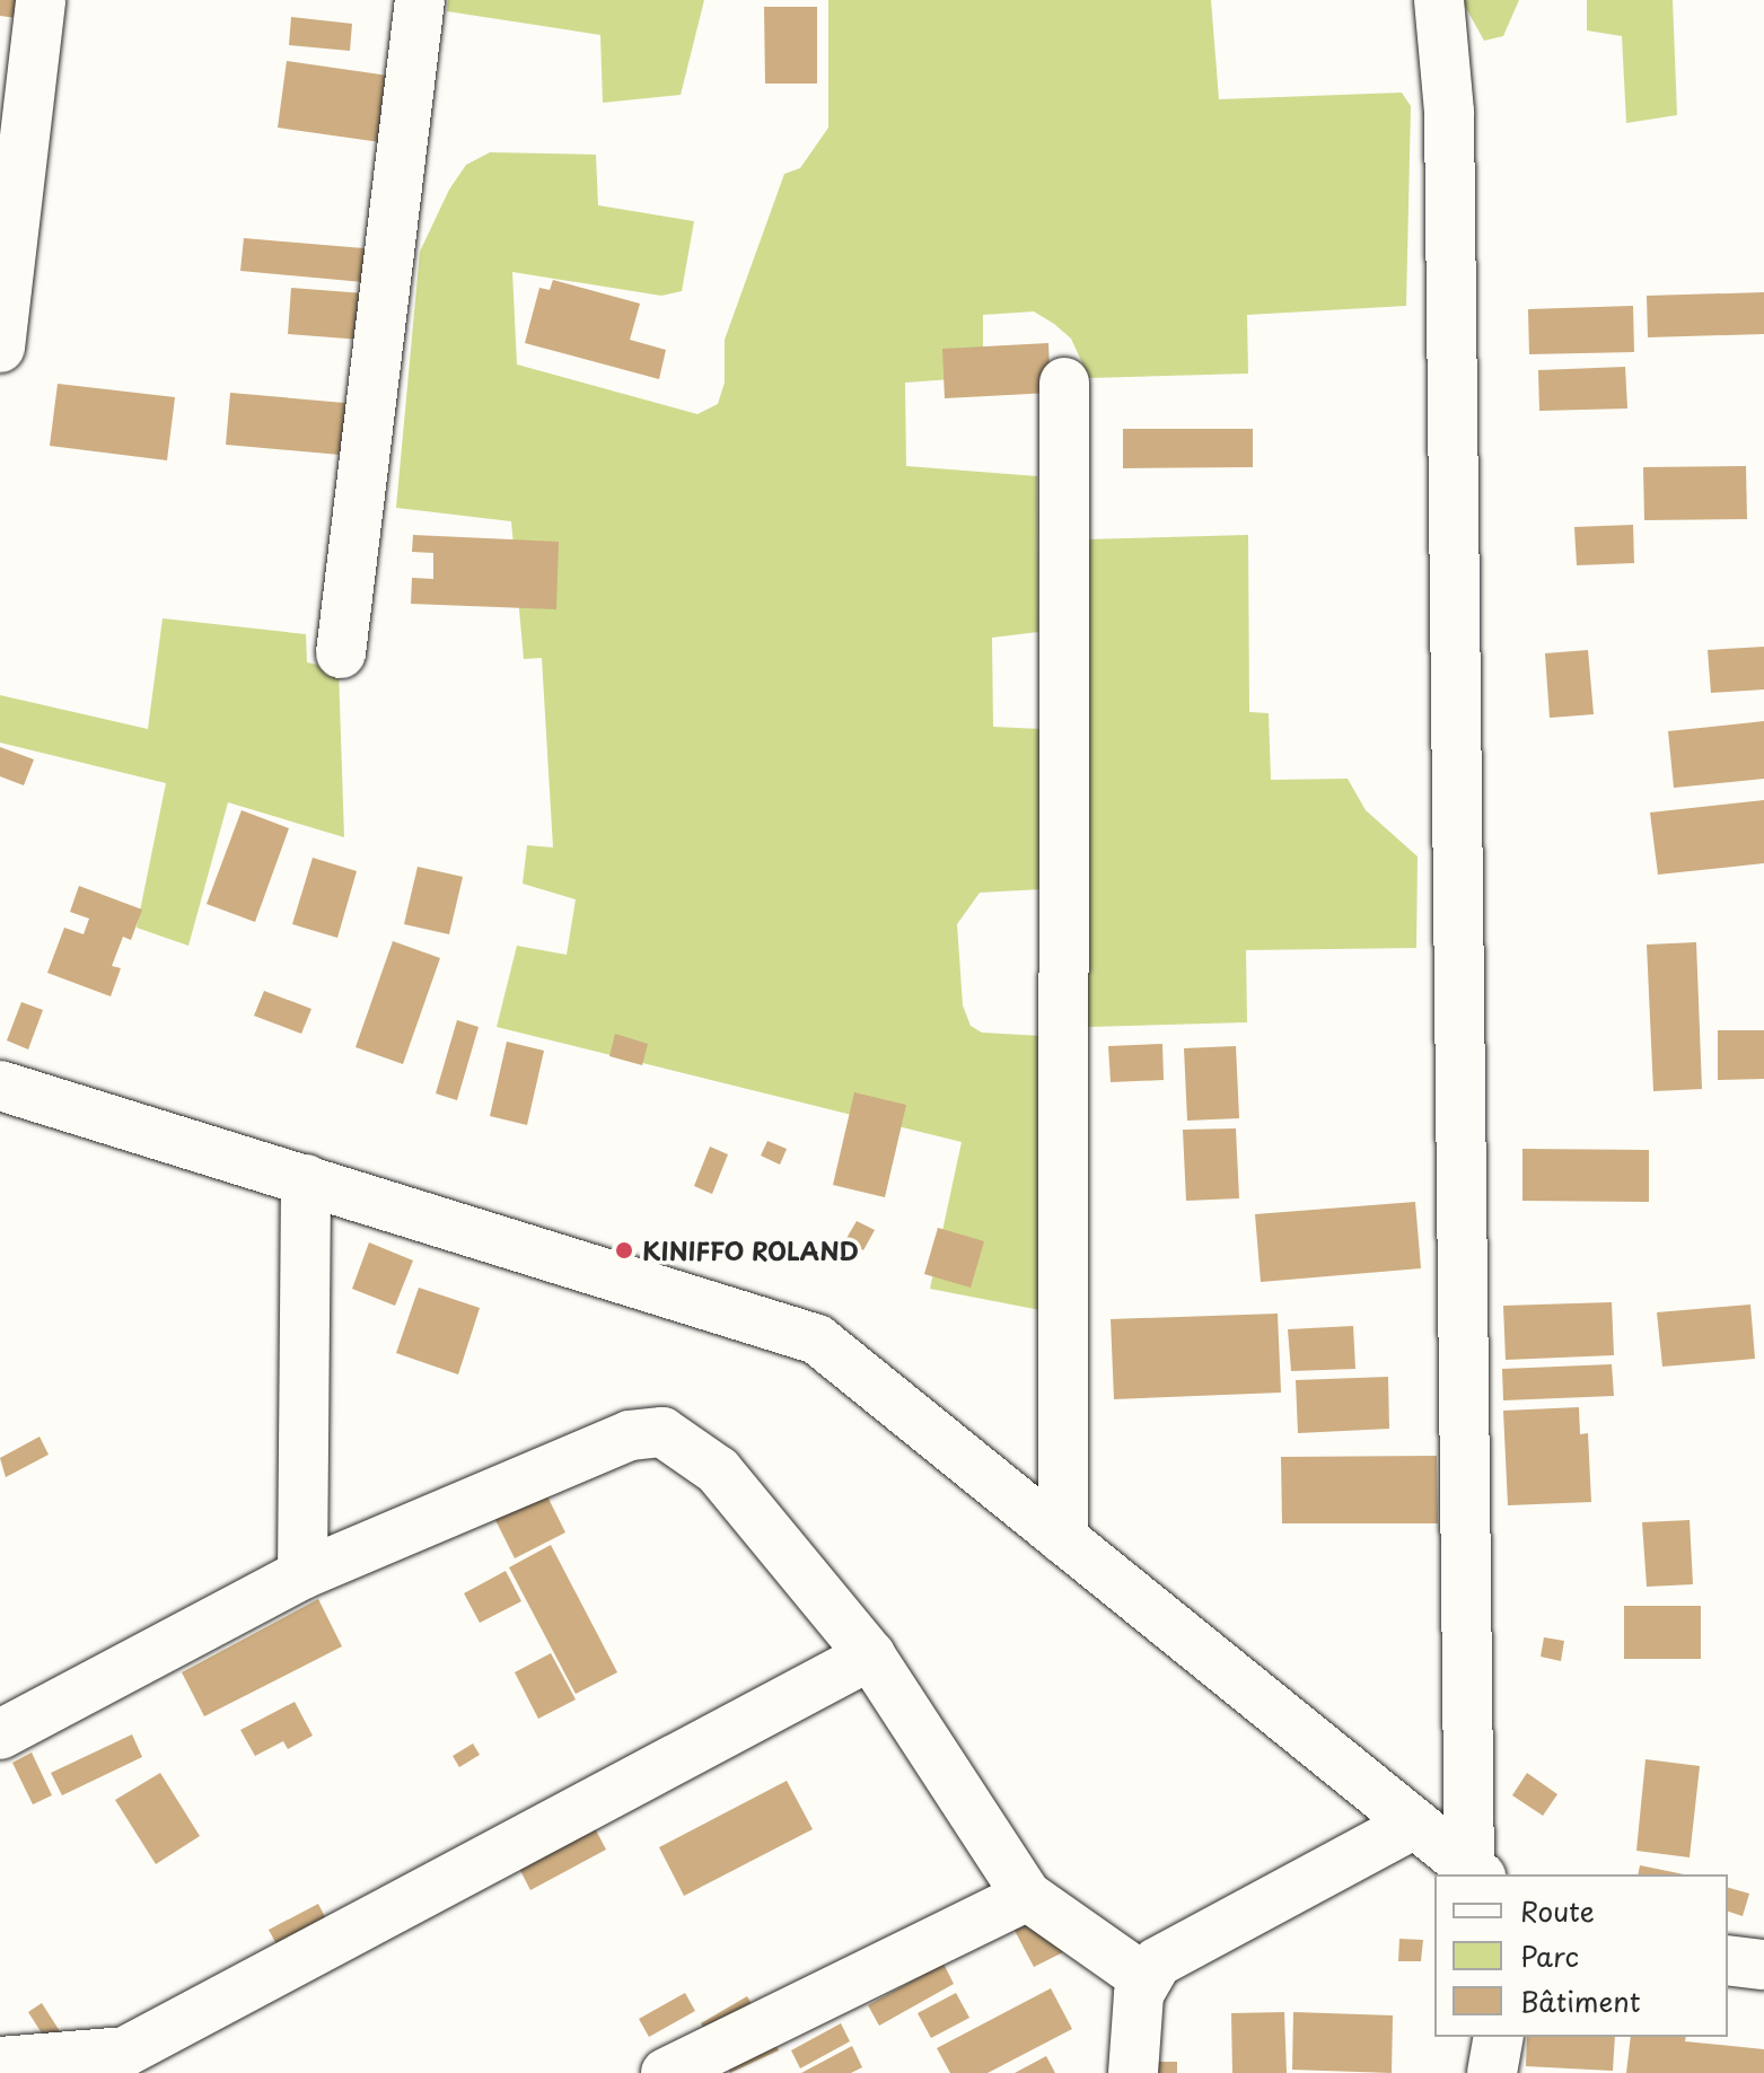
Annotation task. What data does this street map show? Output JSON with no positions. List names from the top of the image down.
{
  "places": ["KINIFFO ROLAND"],
  "legend": ["Route", "Parc", "Bâtiment"]
}
